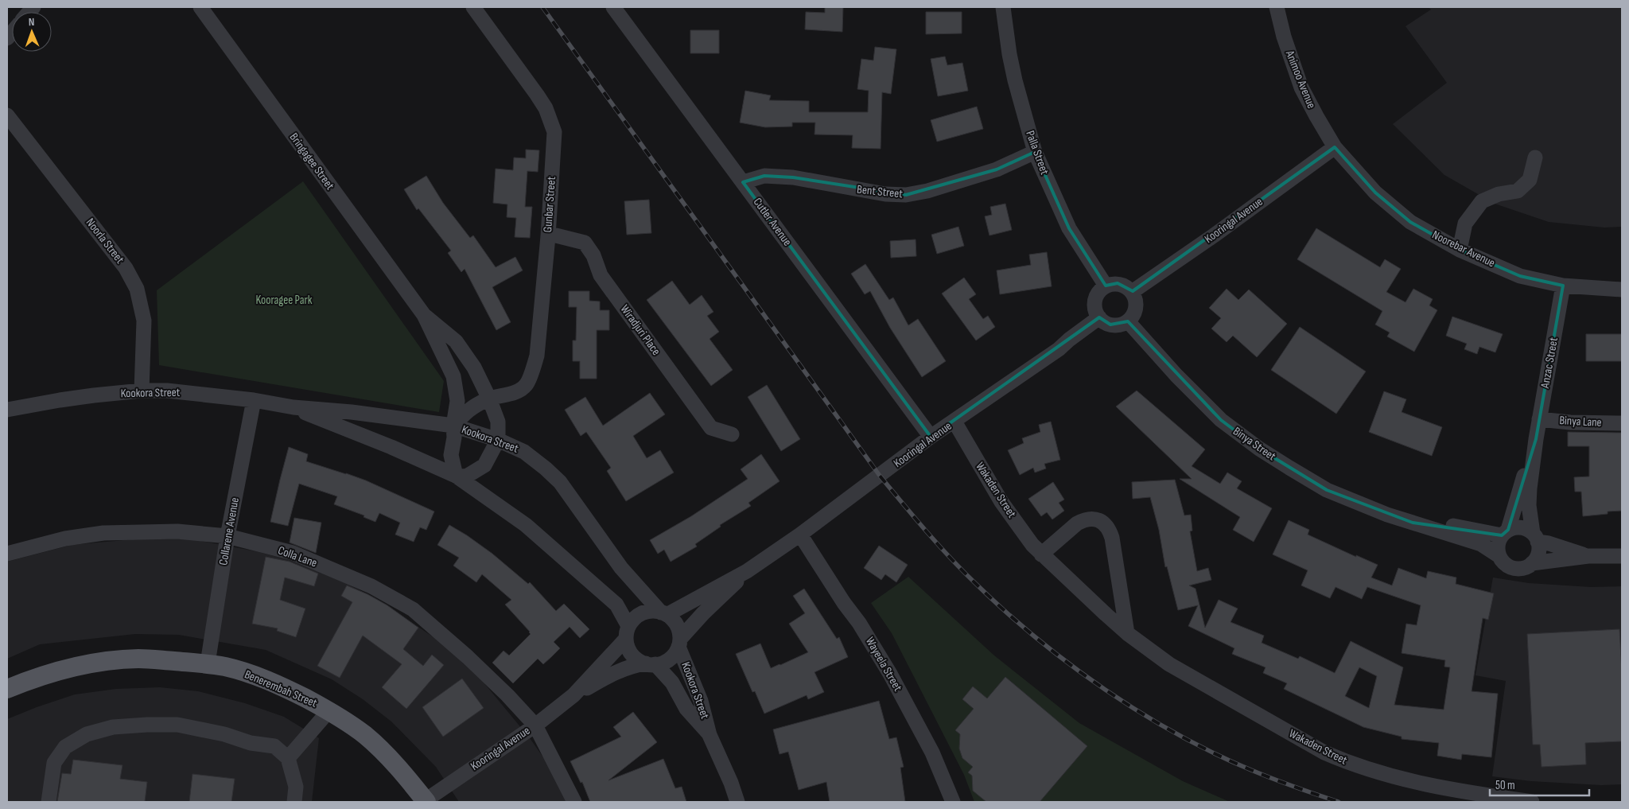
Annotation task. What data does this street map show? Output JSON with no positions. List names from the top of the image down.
{
  "streets": {
    "main road": ["Benerembah Street"],
    "street": [
      "Animoo Avenue",
      "Palla Street",
      "Bringagee Street",
      "Bent Street",
      "Gunbar Street",
      "Kooringal Avenue",
      "Cutler Avenue",
      "Noorla Street",
      "Noorebar Avenue",
      "Wiradjuri Place",
      "Anzac Street",
      "Kookora Street",
      "Binya Lane",
      "Binya Street",
      "Wakaden Street",
      "Collarene Avenue",
      "Colla Lane",
      "Wayeela Street"
    ]
  },
  "crossings": [
    ["Animoo Avenue", "Kooringal Avenue"],
    ["Animoo Avenue", "Noorebar Avenue"],
    ["Palla Street", "Bent Street"],
    ["Palla Street", "Kooringal Avenue"],
    ["Palla Street", "Binya Street"],
    ["Bringagee Street", "Gunbar Street"],
    ["Bringagee Street", "Kookora Street"],
    ["Bent Street", "Cutler Avenue"],
    ["Gunbar Street", "Wiradjuri Place"],
    ["Kooringal Avenue", "Cutler Avenue"],
    ["Kooringal Avenue", "Noorebar Avenue"],
    ["Kooringal Avenue", "Kookora Street"],
    ["Kooringal Avenue", "Binya Street"],
    ["Kooringal Avenue", "Wakaden Street"],
    ["Kooringal Avenue", "Colla Lane"],
    ["Kooringal Avenue", "Wayeela Street"],
    ["Kooringal Avenue", "Benerembah Street"],
    ["Noorla Street", "Kookora Street"],
    ["Noorebar Avenue", "Anzac Street"],
    ["Anzac Street", "Binya Lane"],
    ["Anzac Street", "Binya Street"],
    ["Kookora Street", "Collarene Avenue"],
    ["Collarene Avenue", "Colla Lane"],
    ["Collarene Avenue", "Benerembah Street"]
  ],
  "parks": ["Kooragee Park"],
  "scale_bar": "50 m",
  "north": "top"
}
